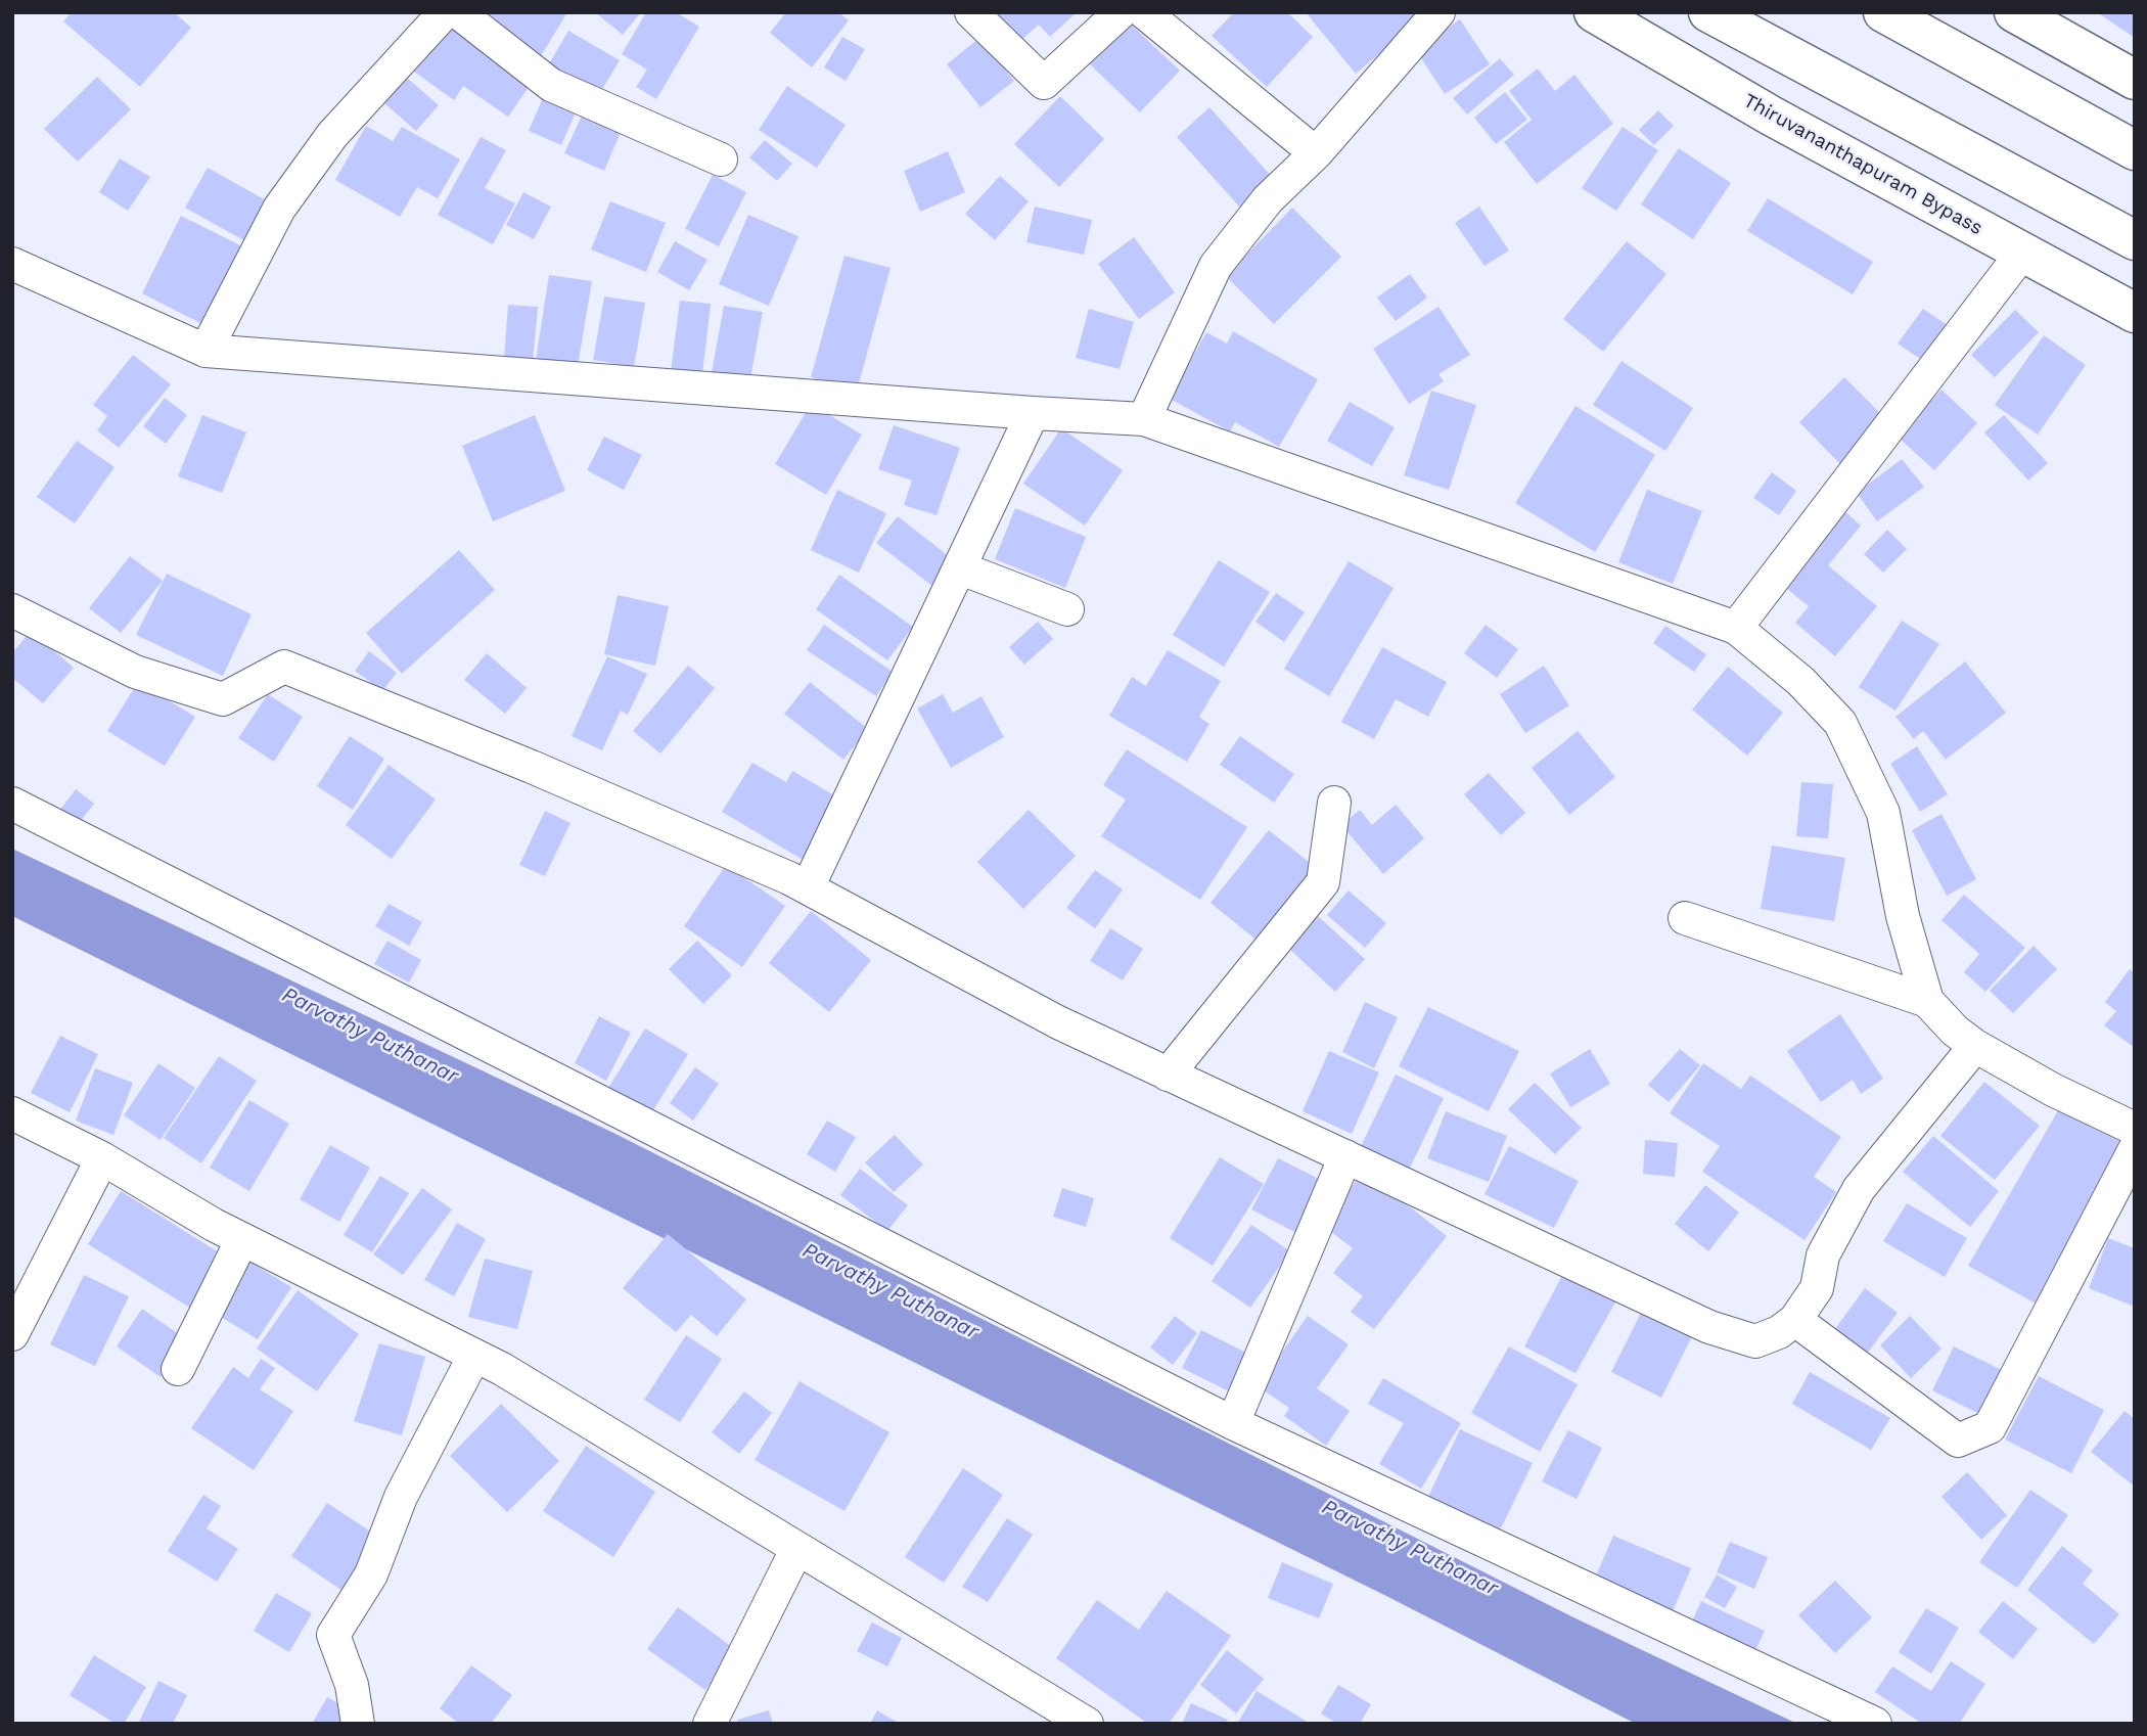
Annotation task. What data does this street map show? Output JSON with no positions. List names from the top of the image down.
{
  "streets": {
    "main road": ["Thiruvananthapuram Bypass"]
  },
  "water": ["Parvathy Puthanar"]
}
